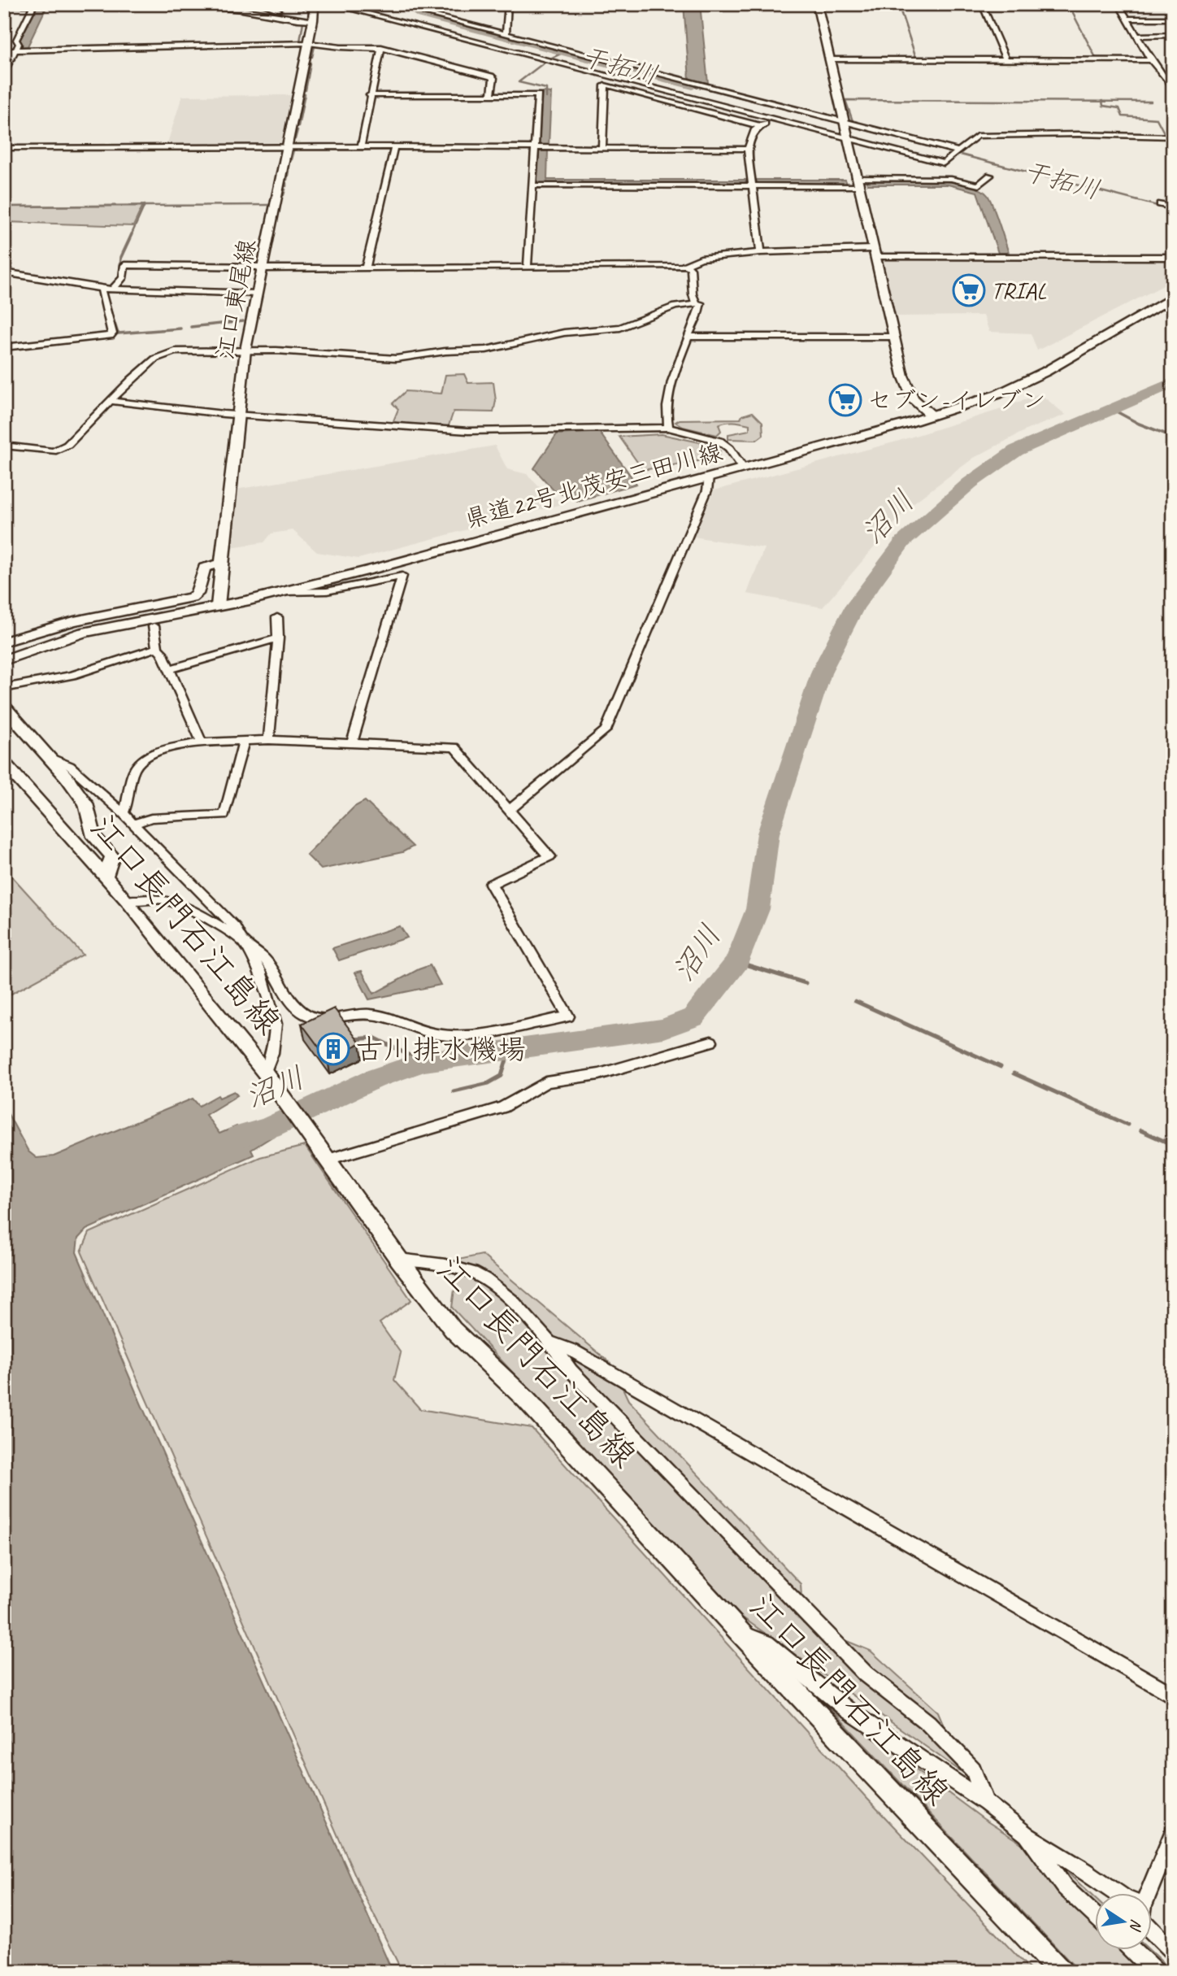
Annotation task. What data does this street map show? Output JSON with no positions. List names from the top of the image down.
{
  "streets": {
    "main road": ["江口東尾線", "県道22号北茂安三田川線", "江口長門石江島線"]
  },
  "crossings": [
    ["江口東尾線", "県道22号北茂安三田川線"]
  ],
  "water": ["干拓川", "沼川"],
  "places": {
    "supermarket": ["TRIAL", "セブン-イレブン"],
    "building": ["古川排水機場"]
  },
  "north": "right"
}
